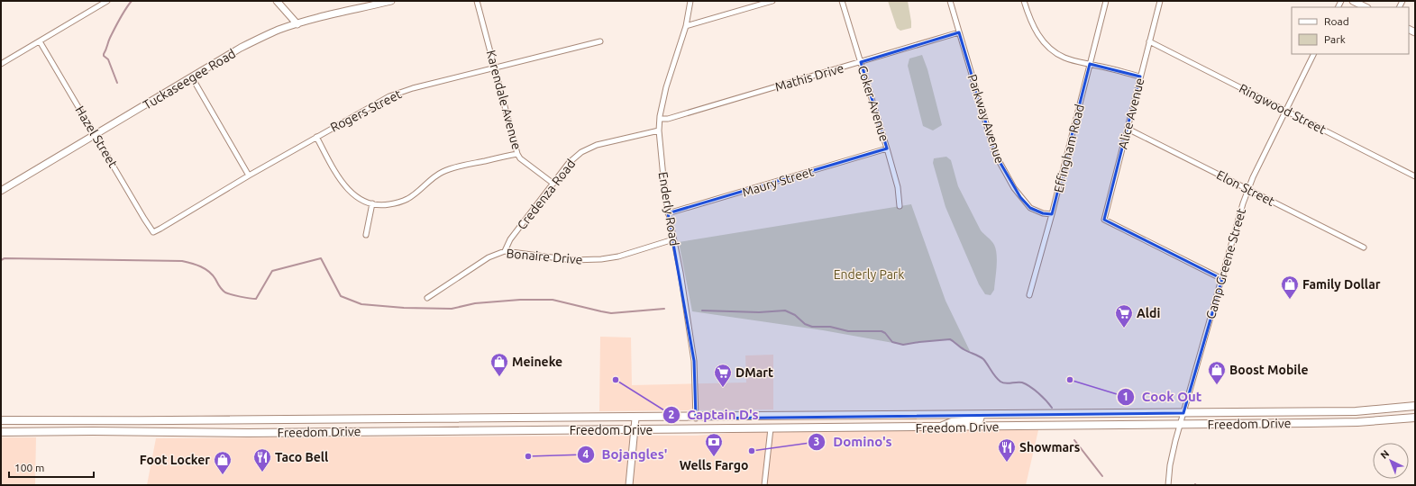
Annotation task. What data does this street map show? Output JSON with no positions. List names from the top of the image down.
{
  "streets": {
    "main road": ["Tuckaseegee Road", "Freedom Drive"],
    "street": [
      "Mathis Drive",
      "Karendale Avenue",
      "Coker Avenue",
      "Ringwood Street",
      "Rogers Street",
      "Alice Avenue",
      "Parkway Avenue",
      "Hazel Street",
      "Effingham Road",
      "Maury Street",
      "Elon Street",
      "Credenza Road",
      "Enderly Road",
      "Bonaire Drive",
      "Camp Greene Street"
    ]
  },
  "crossings": [
    ["Mathis Drive", "Coker Avenue"],
    ["Mathis Drive", "Parkway Avenue"],
    ["Mathis Drive", "Enderly Road"],
    ["Tuckaseegee Road", "Hazel Street"],
    ["Karendale Avenue", "Rogers Street"],
    ["Karendale Avenue", "Credenza Road"],
    ["Coker Avenue", "Maury Street"],
    ["Ringwood Street", "Alice Avenue"],
    ["Ringwood Street", "Camp Greene Street"],
    ["Rogers Street", "Hazel Street"],
    ["Alice Avenue", "Elon Street"],
    ["Alice Avenue", "Camp Greene Street"],
    ["Parkway Avenue", "Effingham Road"],
    ["Maury Street", "Enderly Road"],
    ["Elon Street", "Camp Greene Street"],
    ["Credenza Road", "Enderly Road"],
    ["Credenza Road", "Bonaire Drive"],
    ["Enderly Road", "Bonaire Drive"],
    ["Enderly Road", "Freedom Drive"],
    ["Camp Greene Street", "Freedom Drive"]
  ],
  "parks": ["Enderly Park"],
  "places": {
    "shop": [
      "Family Dollar",
      "Meineke",
      "Boost Mobile",
      "Foot Locker"
    ],
    "supermarket": ["Aldi", "DMart"],
    "other": [
      "Captain D's",
      "Cook Out",
      "Domino's",
      "Bojangles'"
    ],
    "bank": ["Wells Fargo"],
    "restaurant": ["Showmars", "Taco Bell"]
  },
  "legend": ["Road", "Park"],
  "scale_bar": "100 m",
  "north": "top left"
}
